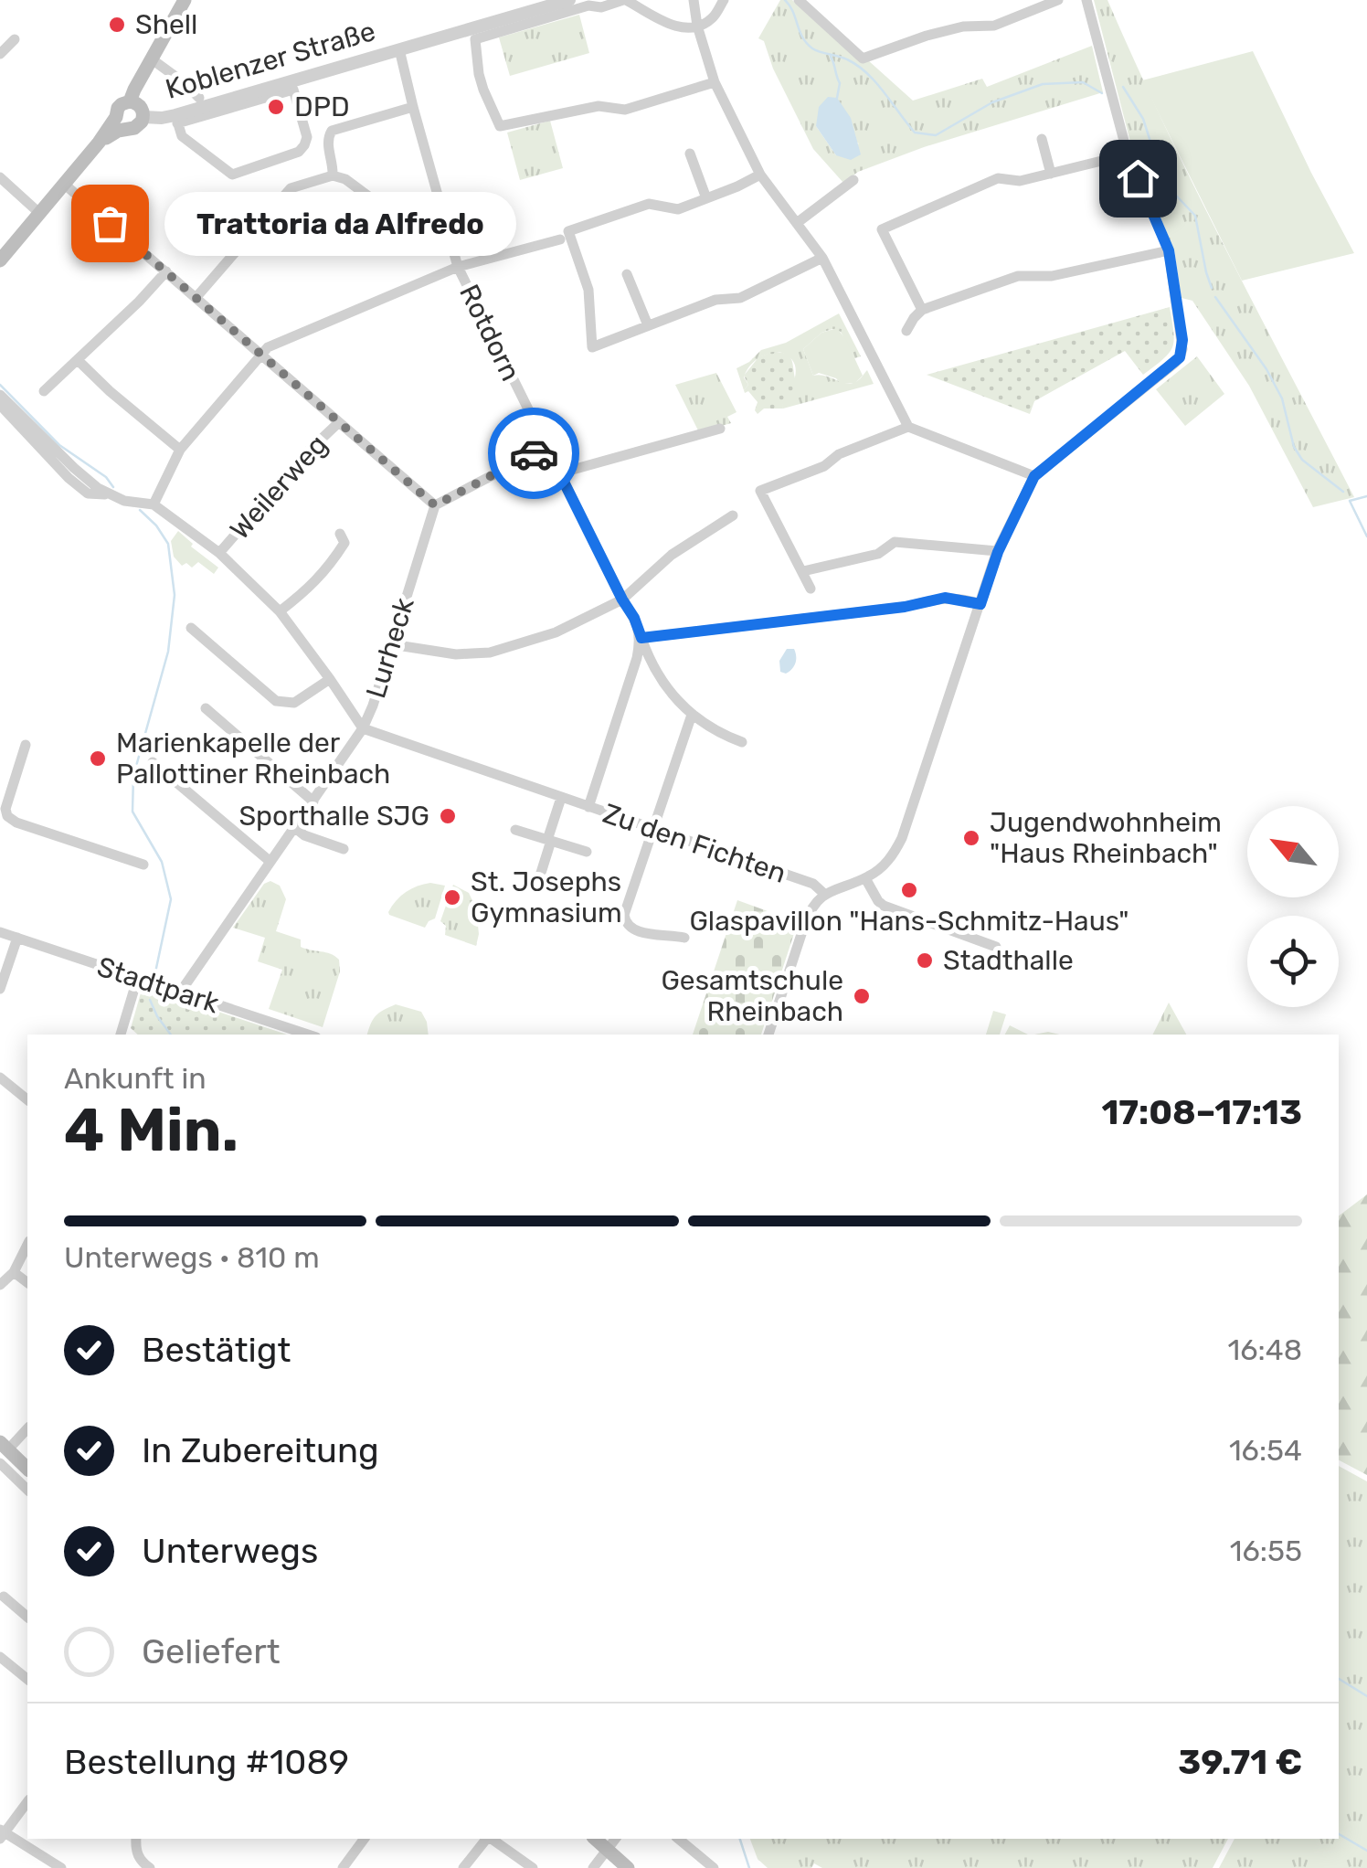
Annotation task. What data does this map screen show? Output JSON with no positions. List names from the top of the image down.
{
  "streets": {
    "street": [
      "Koblenzer Straße",
      "Rotdorn",
      "Weilerweg",
      "Lurheck",
      "Zu den Fichten",
      "Stadtpark"
    ]
  },
  "crossings": [
    ["Koblenzer Straße", "Rotdorn"],
    ["Weilerweg", "Lurheck"],
    ["Lurheck", "Zu den Fichten"],
    ["Lurheck", "Stadtpark"]
  ],
  "places": [
    "Shell",
    "DPD",
    "Trattoria da Alfredo",
    "Marienkapelle der Pallottiner Rheinbach",
    "Sporthalle SJG",
    "Jugendwohnheim \"Haus Rheinbach\"",
    "Glaspavillon \"Hans-Schmitz-Haus\"",
    "St. Josephs Gymnasium",
    "Stadthalle",
    "Gesamtschule Rheinbach"
  ],
  "north": "top left",
  "page": {
    "bubble": "Trattoria da Alfredo",
    "heading": ["4 Min.", "Ankunft in", "17:08–17:13"],
    "panel": ["Bestellung #1089", "39.71 €"],
    "bar": "Unterwegs · 810 m",
    "list": [
      ["Bestätigt", "16:48"],
      ["In Zubereitung", "16:54"],
      ["Unterwegs", "16:55"],
      "Geliefert"
    ]
  }
}
